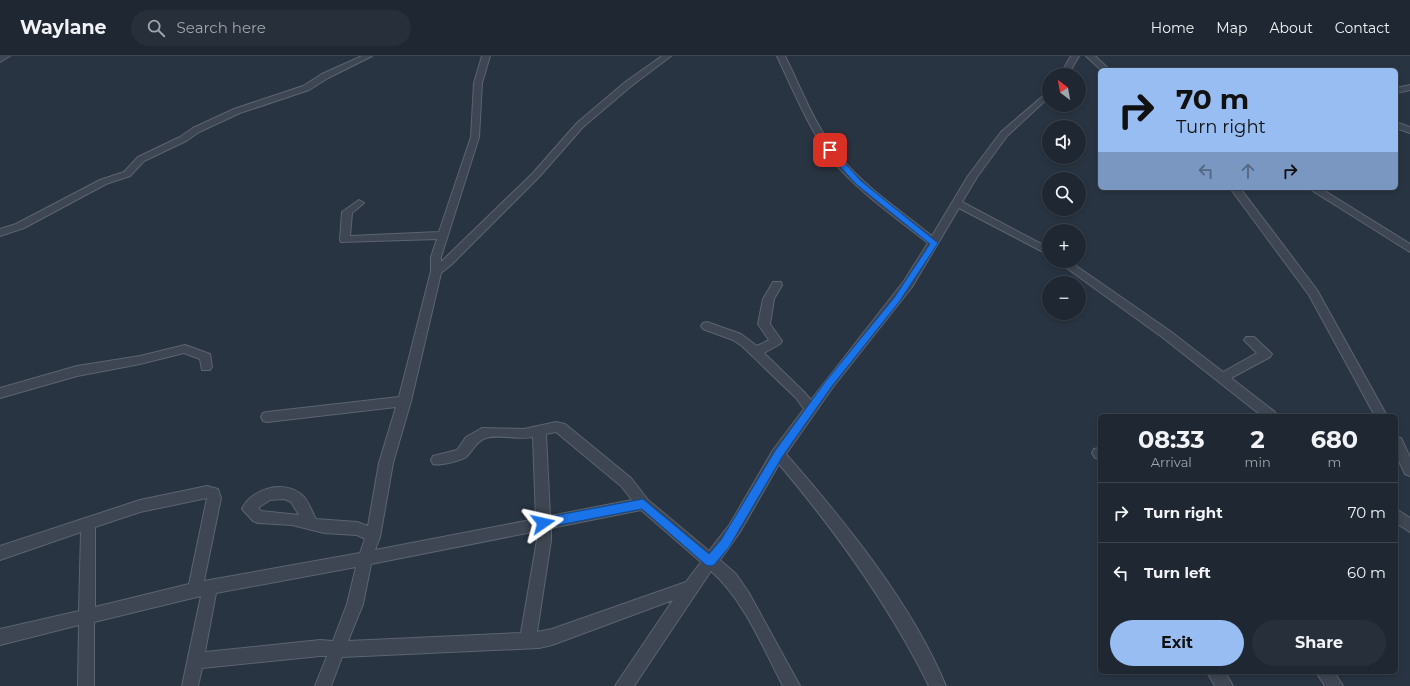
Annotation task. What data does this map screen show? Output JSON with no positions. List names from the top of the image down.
{
  "north": "top left",
  "page": {
    "header": "Waylane",
    "search": "Search here",
    "nav": [
      "Home",
      "Map",
      "About",
      "Contact"
    ],
    "map_buttons": ["+", "−"],
    "turn": ["70 m", "Turn right"],
    "eta": [
      "08:33",
      "Arrival",
      "2",
      "min",
      "680",
      "m"
    ],
    "list": [
      {
        "name": "Turn right",
        "value": "70 m"
      },
      {
        "name": "Turn left",
        "value": "60 m"
      }
    ],
    "buttons": ["Exit", "Share"]
  }
}
